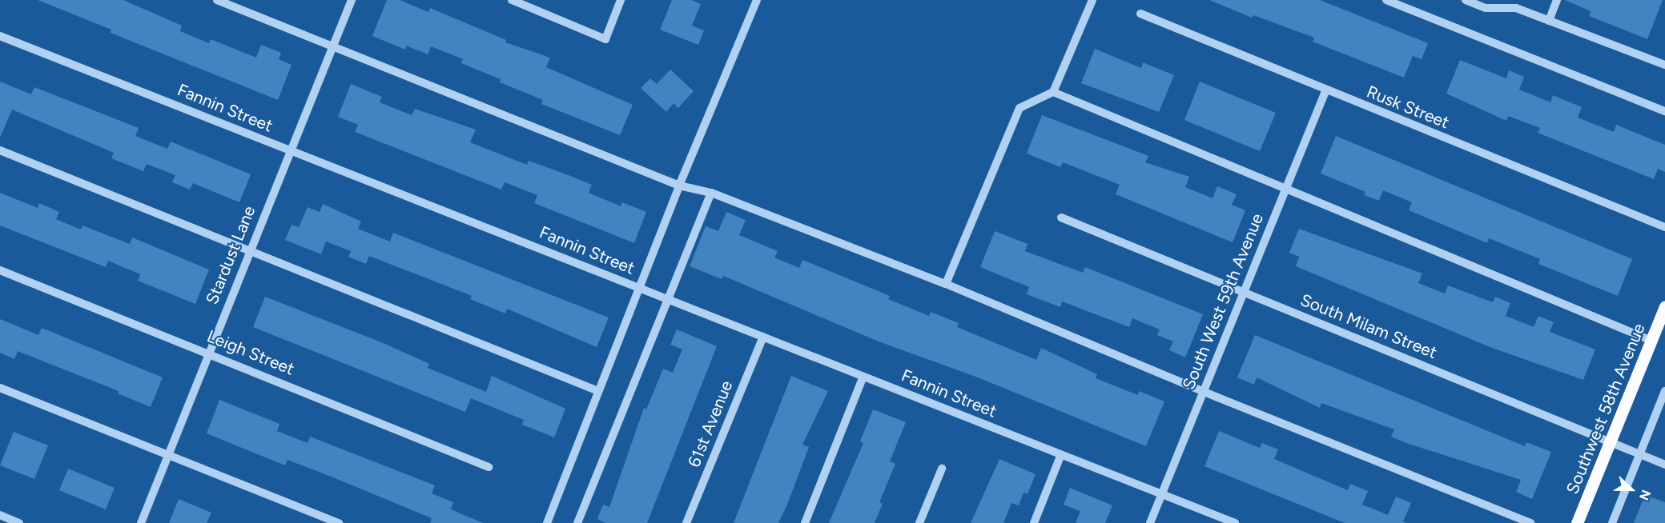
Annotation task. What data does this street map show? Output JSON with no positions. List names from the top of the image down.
{
  "streets": {
    "main road": ["Southwest 58th Avenue"],
    "street": [
      "Rusk Street",
      "Fannin Street",
      "Stardust Lane",
      "South West 59th Avenue",
      "South Milam Street",
      "Leigh Street",
      "61st Avenue"
    ]
  },
  "crossings": [
    ["Rusk Street", "South West 59th Avenue"],
    ["Fannin Street", "Stardust Lane"],
    ["Fannin Street", "South West 59th Avenue"],
    ["Fannin Street", "61st Avenue"],
    ["Stardust Lane", "Leigh Street"],
    ["South West 59th Avenue", "South Milam Street"],
    ["South Milam Street", "Southwest 58th Avenue"]
  ],
  "north": "right"
}
